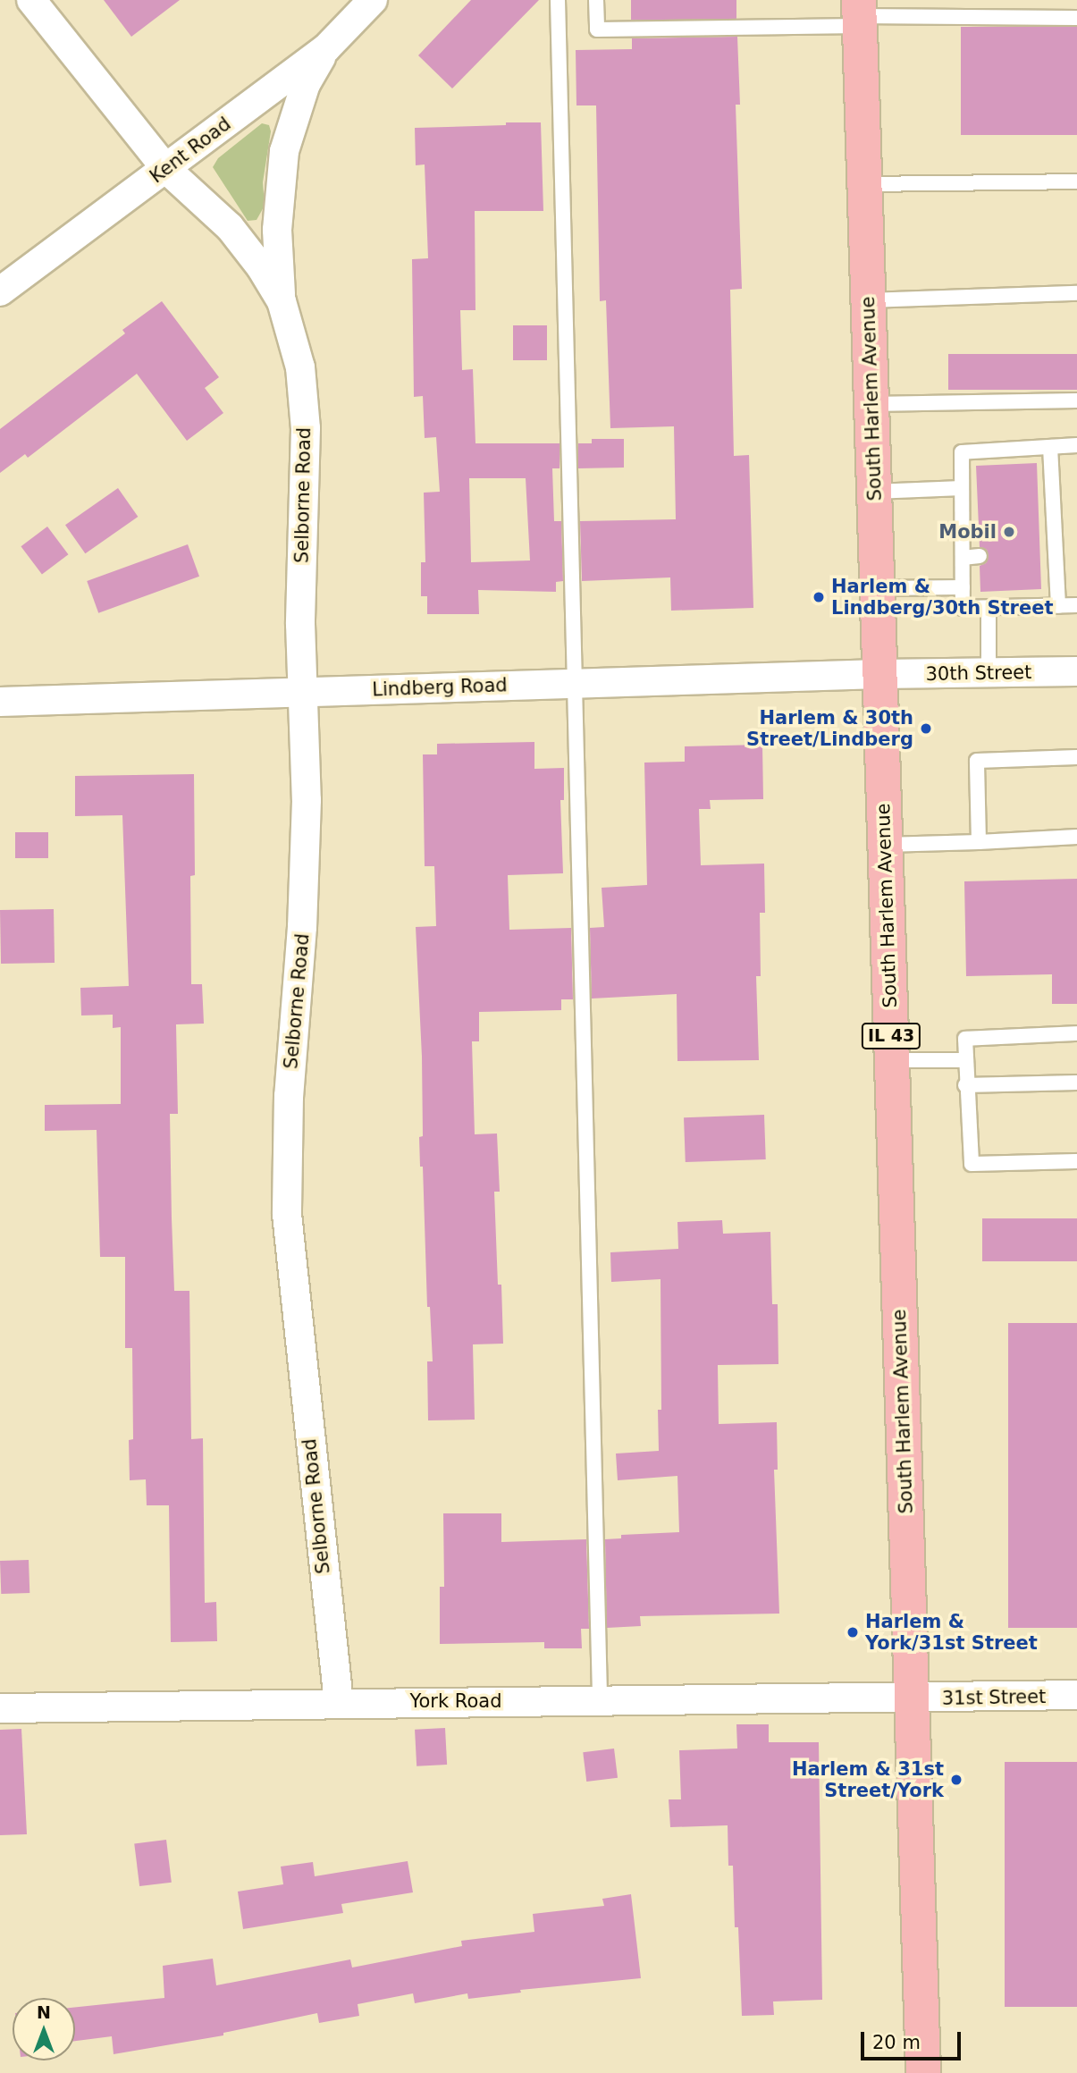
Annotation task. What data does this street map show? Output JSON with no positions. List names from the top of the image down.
{
  "streets": {
    "main road": ["South Harlem Avenue", "IL 43"],
    "street": [
      "Kent Road",
      "Selborne Road",
      "30th Street",
      "Lindberg Road",
      "31st Street",
      "York Road"
    ]
  },
  "crossings": [
    ["Kent Road", "Selborne Road"],
    ["South Harlem Avenue", "30th Street"],
    ["South Harlem Avenue", "Lindberg Road"],
    ["South Harlem Avenue", "31st Street"],
    ["South Harlem Avenue", "York Road"],
    ["Selborne Road", "Lindberg Road"],
    ["Selborne Road", "York Road"],
    ["30th Street", "Lindberg Road"],
    ["31st Street", "York Road"]
  ],
  "places": [
    "Mobil",
    "Harlem & Lindberg/30th Street",
    "Harlem & 30th Street/Lindberg",
    "Harlem & York/31st Street",
    "Harlem & 31st Street/York"
  ],
  "scale_bar": "20 m",
  "north": "top"
}
